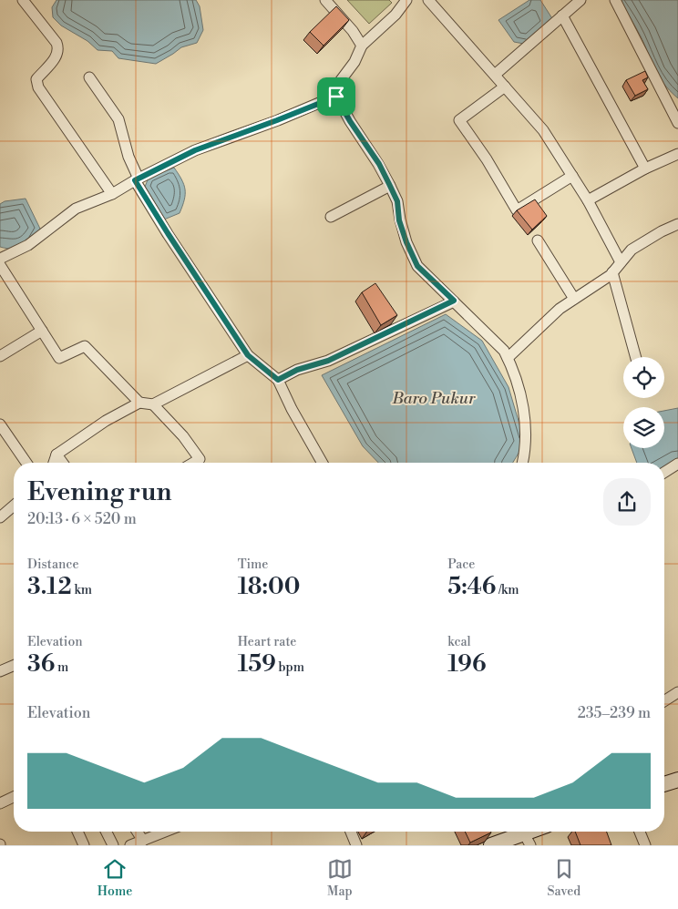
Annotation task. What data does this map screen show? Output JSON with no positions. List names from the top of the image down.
{
  "water": ["Baro Pukur"],
  "page": {
    "heading": ["Evening run", "20:13 · 6 × 520 m"],
    "stats": [
      ["Distance", "3.12 km"],
      ["Time", "18:00"],
      ["Pace", "5:46 /km"],
      ["Elevation", "36 m"],
      ["Heart rate", "159 bpm"],
      ["kcal", "196"]
    ],
    "chart": ["Elevation", "235–239 m"],
    "tabs": ["Home", "Map", "Saved"]
  }
}
